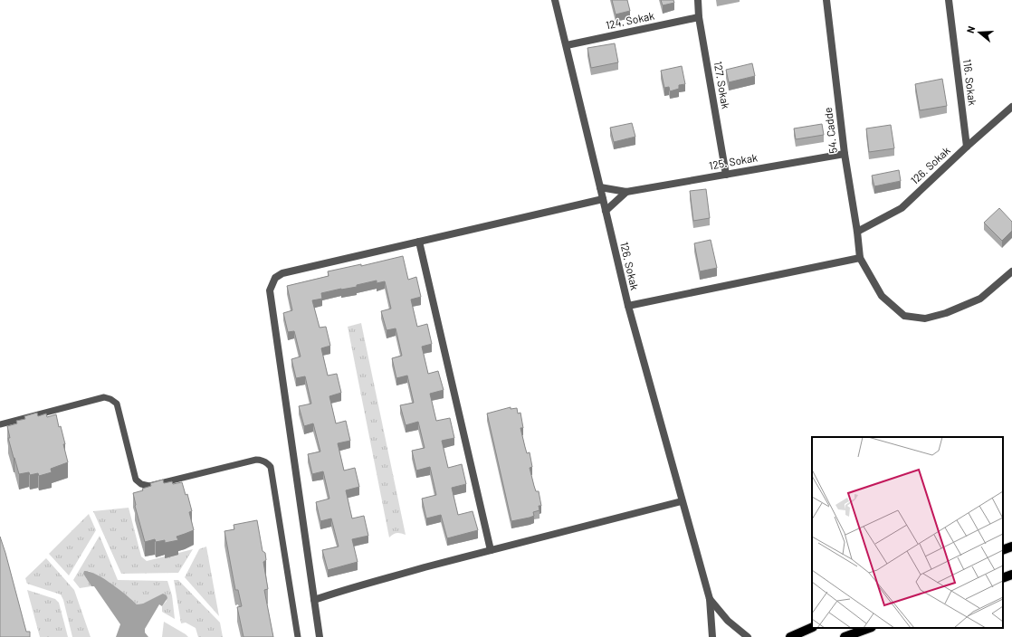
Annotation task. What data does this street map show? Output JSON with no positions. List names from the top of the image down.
{
  "streets": {
    "street": [
      "124. Sokak",
      "116. Sokak",
      "127. Sokak",
      "54. Cadde",
      "125. Sokak",
      "126. Sokak"
    ]
  },
  "crossings": [
    ["124. Sokak", "127. Sokak"],
    ["124. Sokak", "126. Sokak"],
    ["116. Sokak", "126. Sokak"],
    ["127. Sokak", "125. Sokak"],
    ["54. Cadde", "125. Sokak"],
    ["54. Cadde", "126. Sokak"],
    ["125. Sokak", "126. Sokak"]
  ],
  "north": "left"
}
